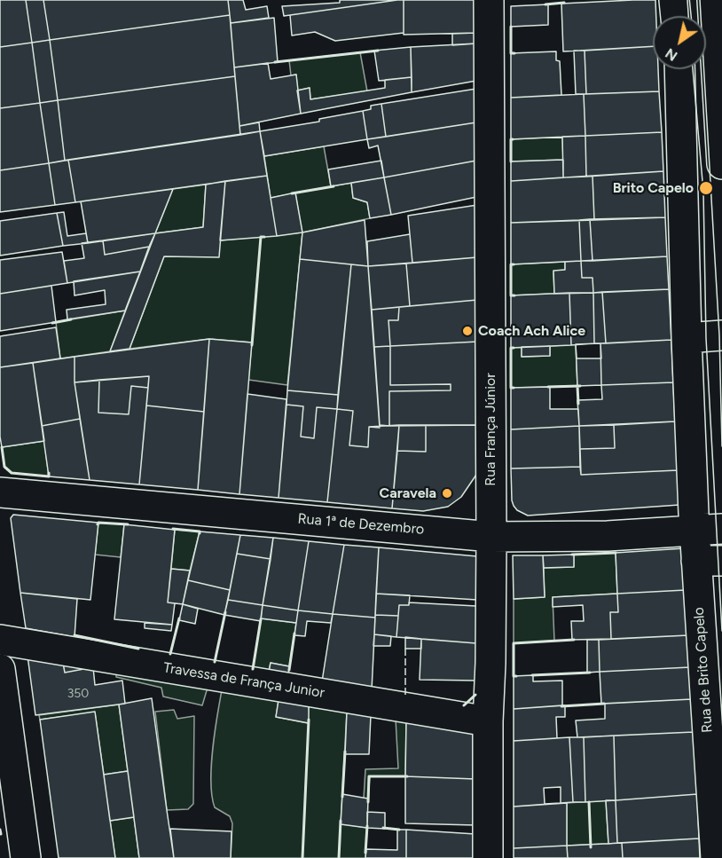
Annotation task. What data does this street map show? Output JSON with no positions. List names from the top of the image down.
{
  "streets": {
    "street": [
      "Rua França Júnior",
      "Rua 1ª de Dezembro",
      "Rua de Brito Capelo",
      "Travessa de França Junior"
    ]
  },
  "crossings": [
    ["Rua França Júnior", "Rua 1ª de Dezembro"],
    ["Rua França Júnior", "Travessa de França Junior"],
    ["Rua 1ª de Dezembro", "Rua de Brito Capelo"]
  ],
  "places": ["Brito Capelo", "Coach Ach Alice", "Caravela"],
  "house_numbers": ["350"],
  "north": "bottom left"
}
